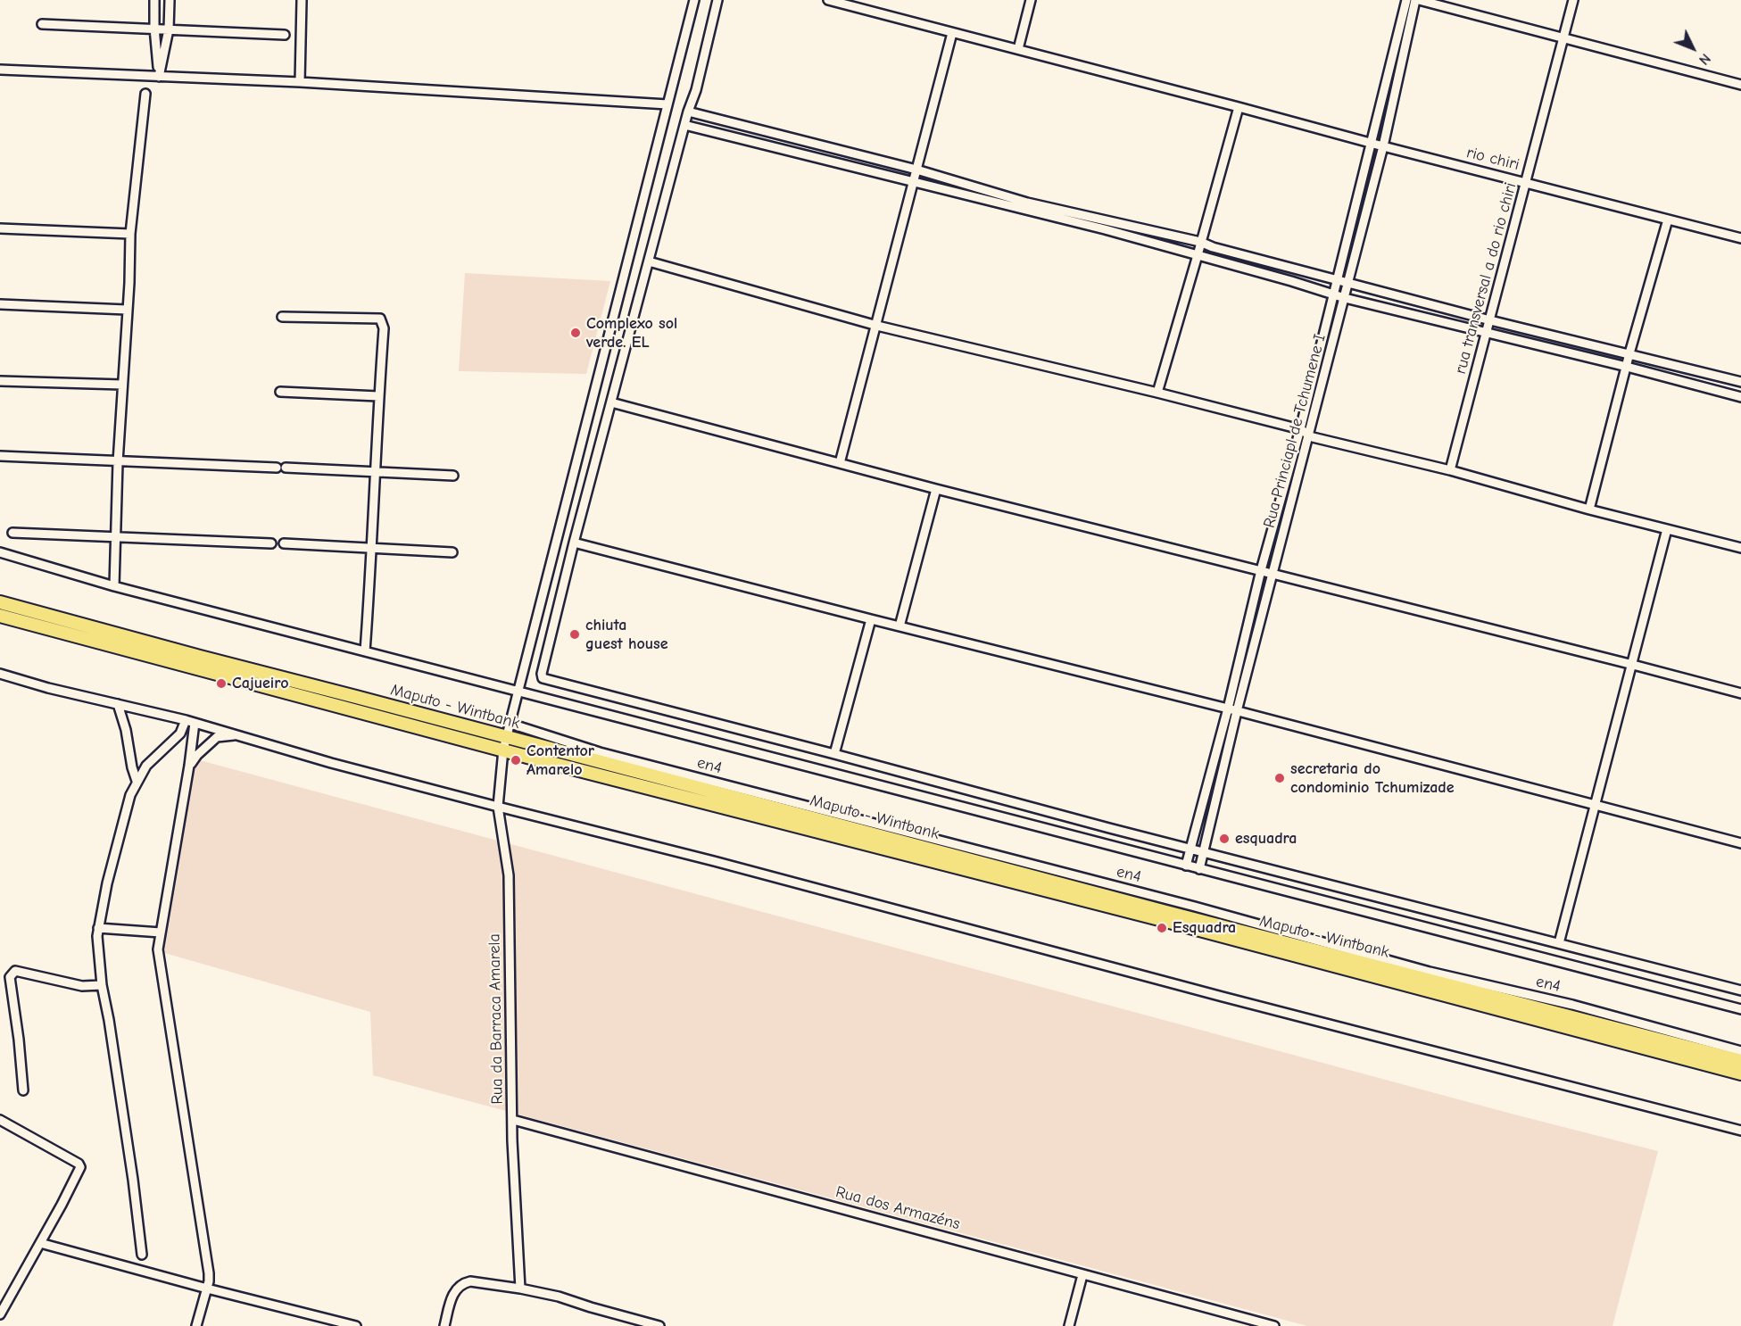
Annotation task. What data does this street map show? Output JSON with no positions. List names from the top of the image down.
{
  "streets": {
    "highway": ["Maputo - Wintbank"],
    "street": [
      "rio chiri",
      "rua transversal a do rio chiri",
      "Rua Princiapl de Tchumene I",
      "en4",
      "Rua da Barraca Amarela",
      "Rua dos Armazéns"
    ]
  },
  "crossings": [
    ["rio chiri", "rua transversal a do rio chiri"],
    ["rio chiri", "Rua Princiapl de Tchumene I"],
    ["Maputo - Wintbank", "Rua da Barraca Amarela"],
    ["en4", "Rua da Barraca Amarela"],
    ["Rua da Barraca Amarela", "Rua dos Armazéns"]
  ],
  "places": [
    "Complexo sol verde. EL",
    "chiuta guest house",
    "Cajueiro",
    "Contentor Amarelo",
    "secretaria do condominio Tchumizade",
    "esquadra",
    "Esquadra"
  ],
  "north": "bottom right"
}
